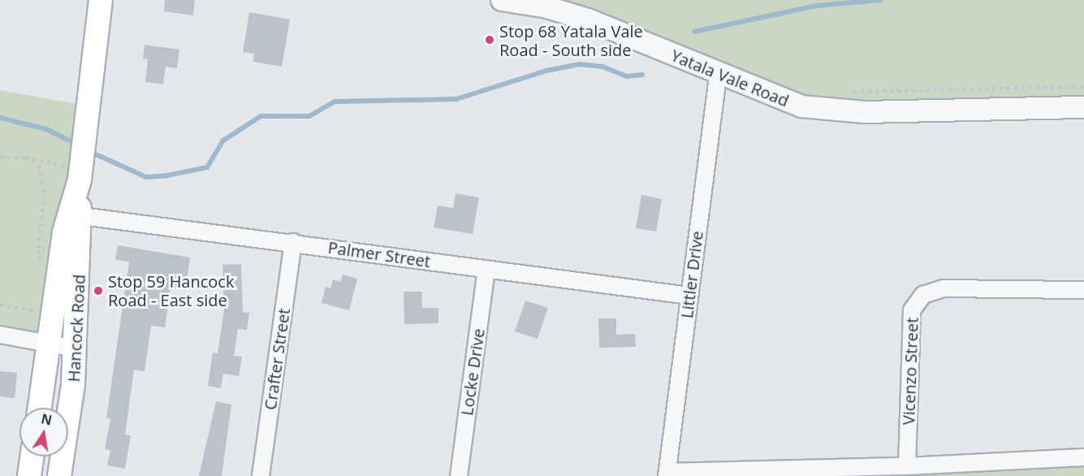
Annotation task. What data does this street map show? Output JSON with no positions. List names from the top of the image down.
{
  "streets": {
    "main road": ["Hancock Road"],
    "street": [
      "Yatala Vale Road",
      "Palmer Street",
      "Littler Drive",
      "Crafter Street",
      "Vicenzo Street",
      "Locke Drive"
    ]
  },
  "crossings": [
    ["Yatala Vale Road", "Littler Drive"],
    ["Palmer Street", "Littler Drive"],
    ["Palmer Street", "Hancock Road"],
    ["Palmer Street", "Crafter Street"],
    ["Palmer Street", "Locke Drive"]
  ],
  "places": ["Stop 68 Yatala Vale Road - South side", "Stop 59 Hancock Road - East side"],
  "north": "top"
}
